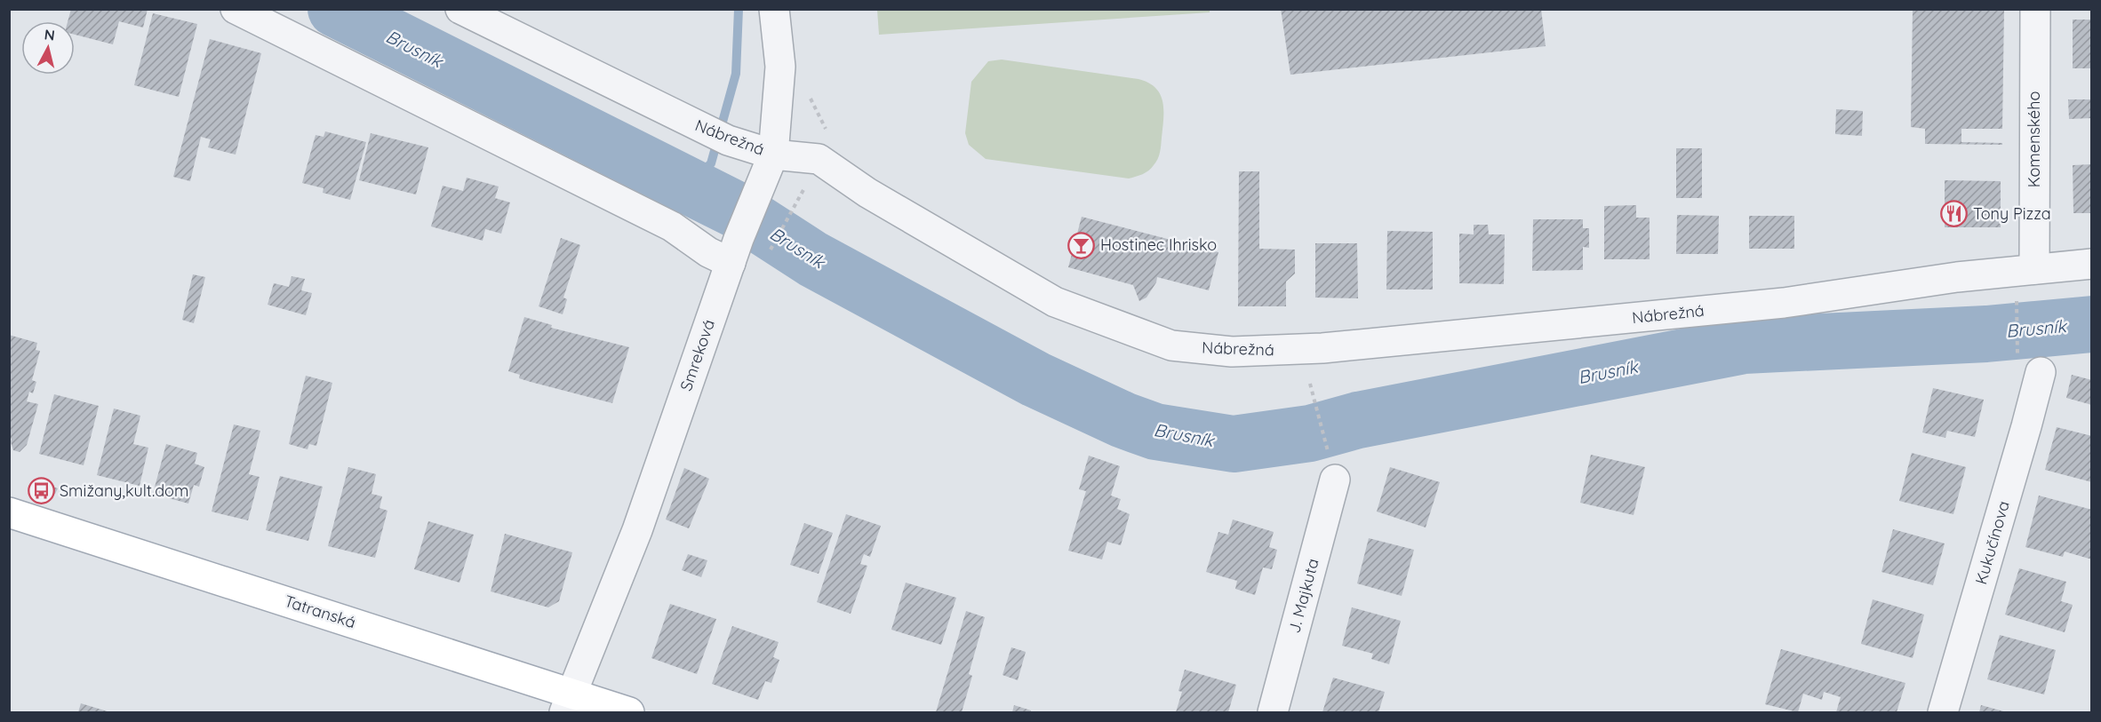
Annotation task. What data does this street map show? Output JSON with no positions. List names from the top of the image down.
{
  "streets": {
    "main road": ["Tatranská"],
    "street": [
      "Nábrežná",
      "Komenského",
      "Smreková",
      "Kukučínova",
      "J. Majkuta"
    ]
  },
  "crossings": [
    ["Nábrežná", "Komenského"],
    ["Nábrežná", "Smreková"],
    ["Smreková", "Tatranská"]
  ],
  "water": ["Brusník"],
  "places": {
    "restaurant": ["Tony Pizza"],
    "bar": ["Hostinec Ihrisko"],
    "bus stop": ["Smižany,kult.dom"]
  },
  "north": "top"
}
